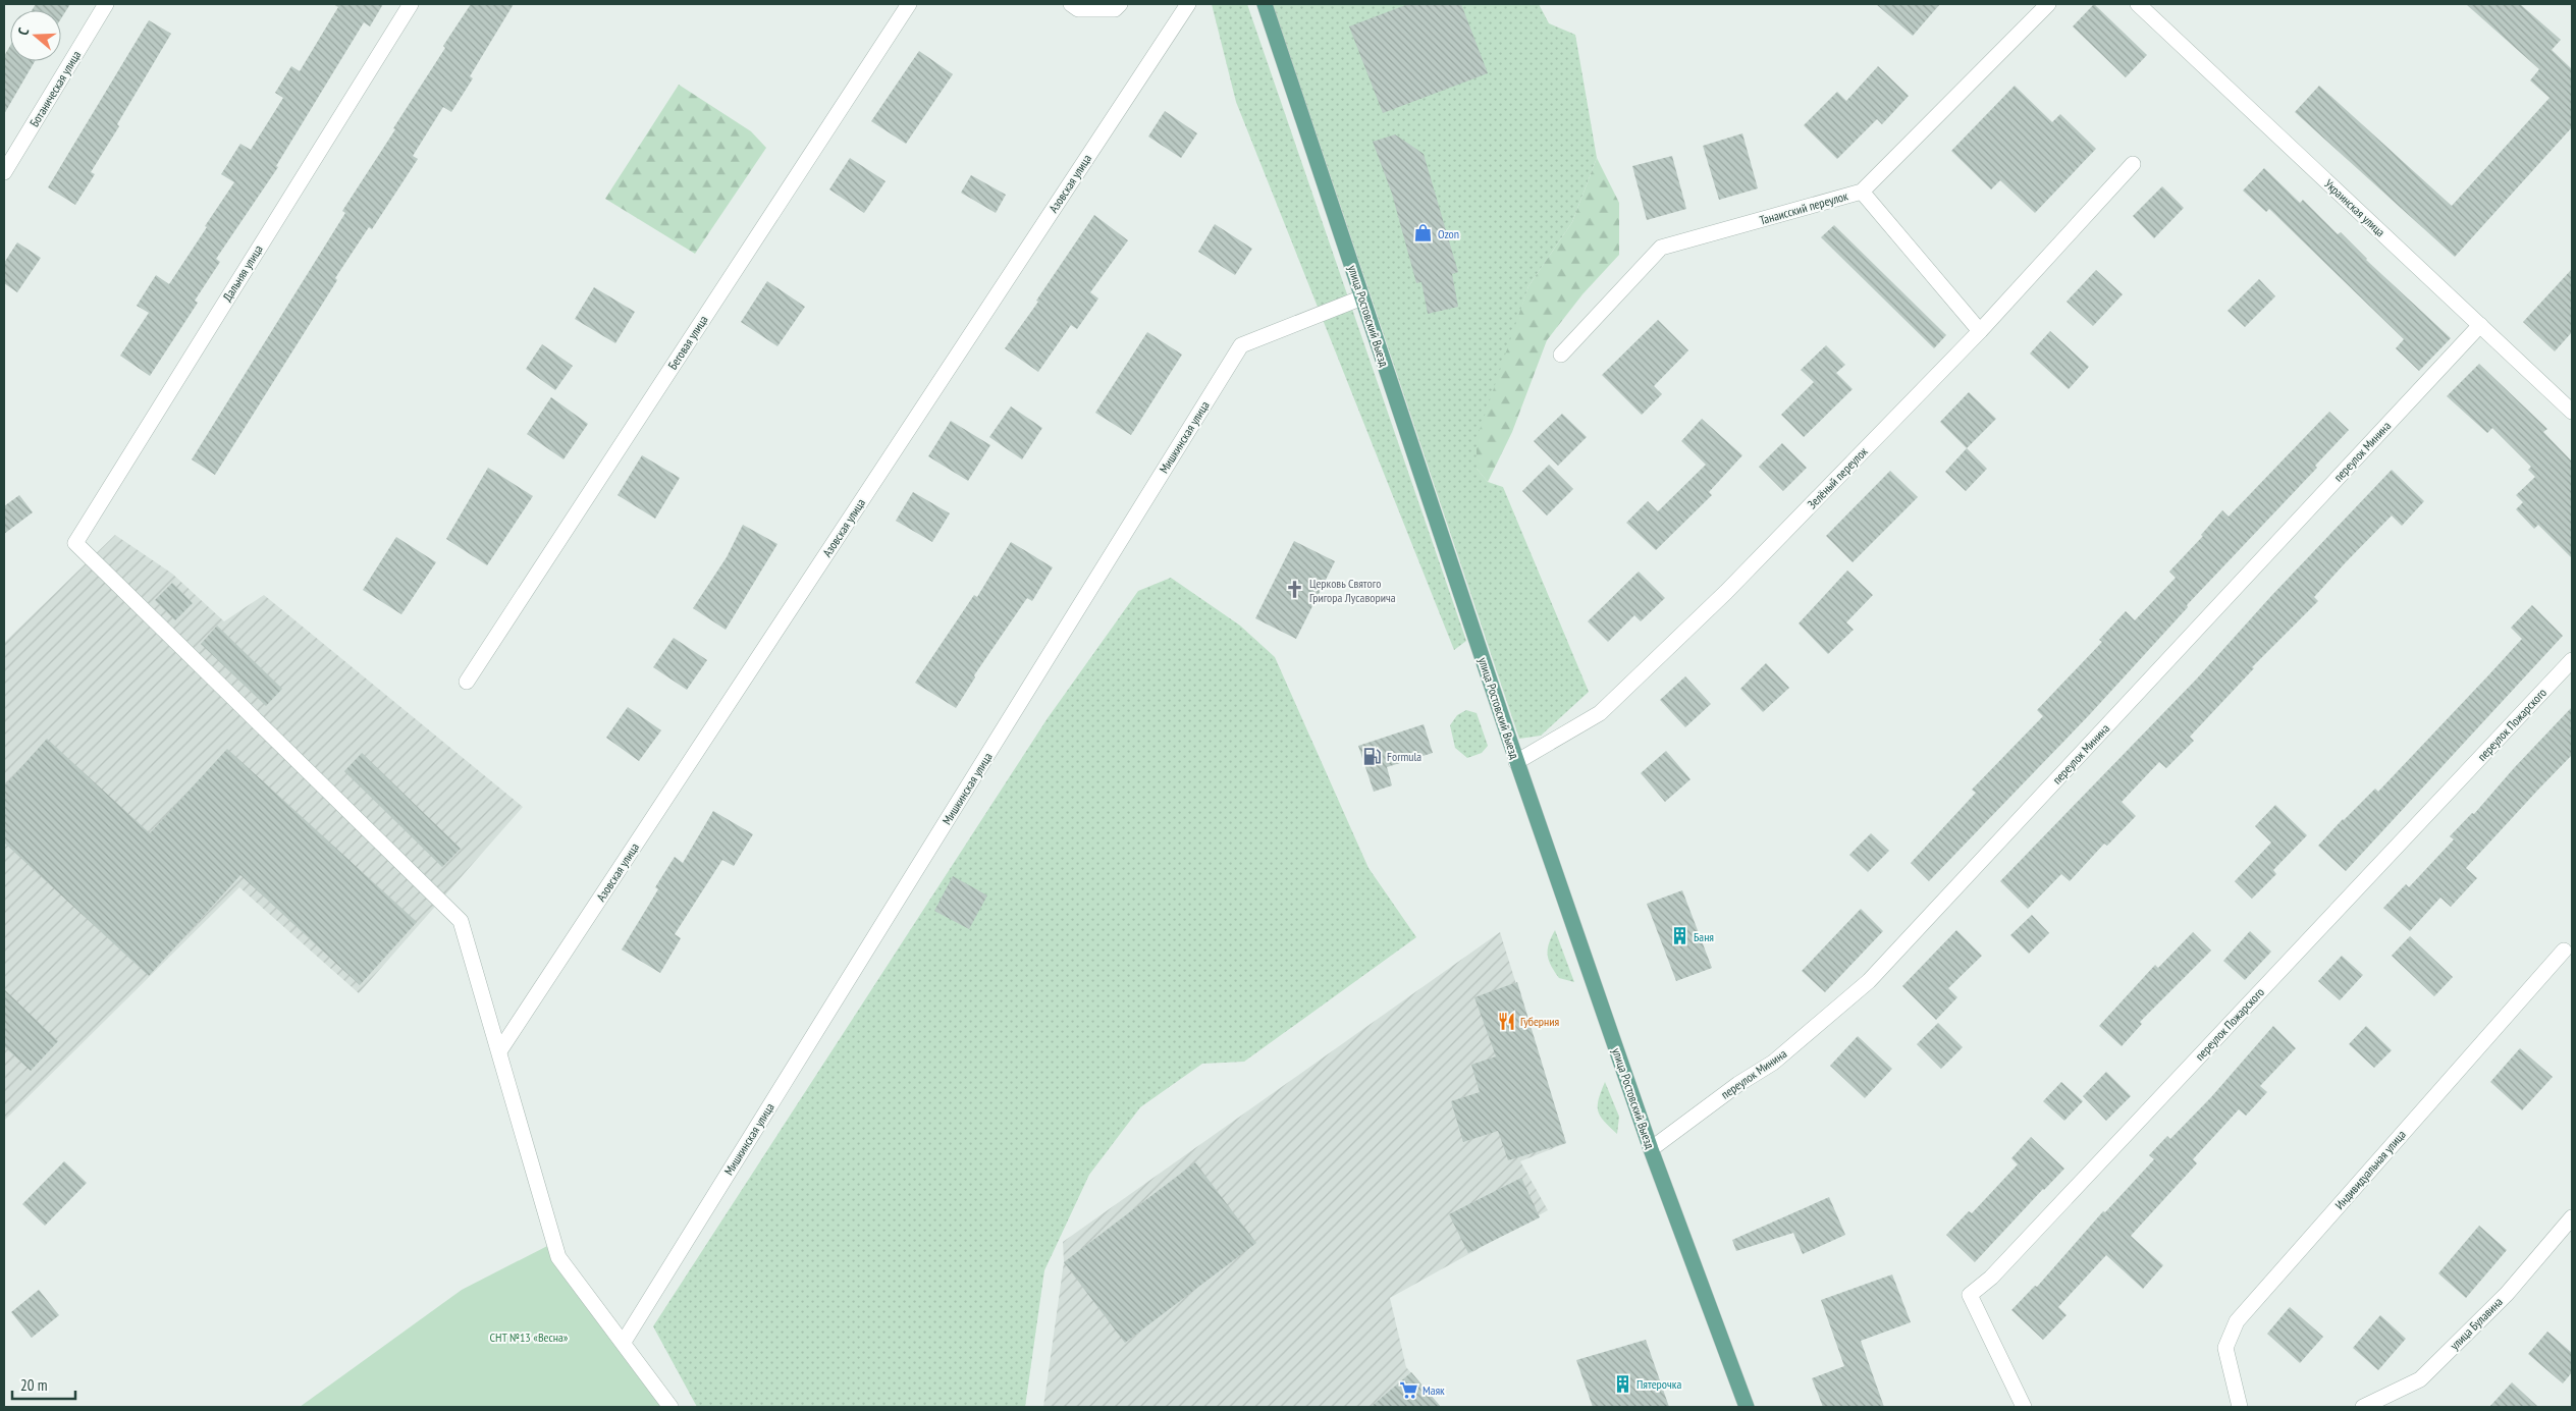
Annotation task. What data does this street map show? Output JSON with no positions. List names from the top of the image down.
{
  "streets": {
    "main road": ["улица Ростовский Выезд"],
    "street": [
      "Ботаническая улица",
      "Азовская улица",
      "Танаисский переулок",
      "Украинская улица",
      "Дальняя улица",
      "Беговая улица",
      "Мишкинская улица",
      "переулок Минина",
      "Зелёный переулок",
      "переулок Пожарского",
      "Индивидуальная улица",
      "улица Булавина"
    ]
  },
  "crossings": [
    ["Азовская улица", "Дальняя улица"],
    ["Украинская улица", "переулок Минина"],
    ["улица Ростовский Выезд", "Мишкинская улица"],
    ["улица Ростовский Выезд", "переулок Минина"],
    ["улица Ростовский Выезд", "Зелёный переулок"]
  ],
  "parks": ["СНТ №13 «Весна»"],
  "places": {
    "shop": ["Ozon"],
    "church": ["Церковь Святого Григора Лусаворича"],
    "fuel station": ["Formula"],
    "building": ["Баня", "Пятерочка"],
    "restaurant": ["Губерния"],
    "supermarket": ["Маяк"]
  },
  "scale_bar": "20 m",
  "north": "left"
}
